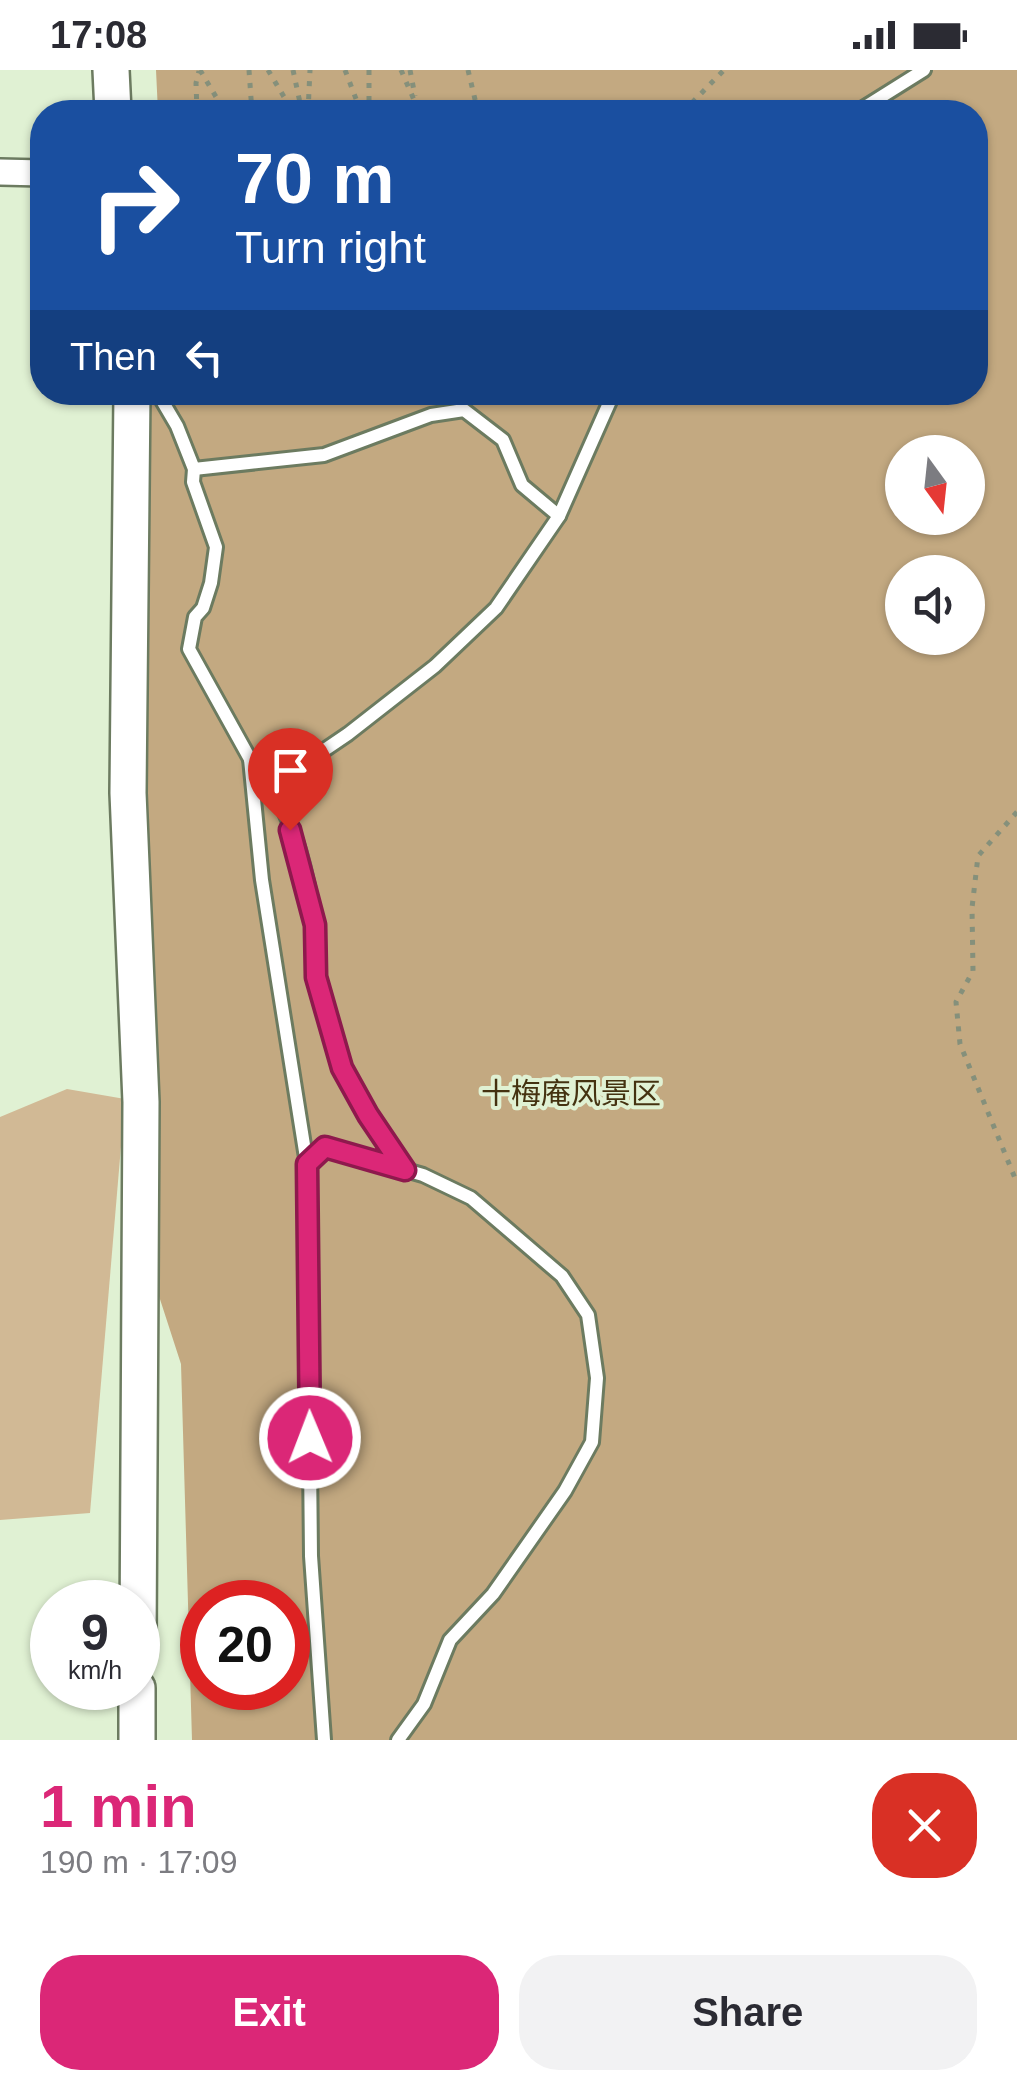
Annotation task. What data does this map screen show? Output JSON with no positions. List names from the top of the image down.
{
  "parks": ["十梅庵风景区"],
  "north": "bottom",
  "page": {
    "status": "17:08",
    "turn": ["70 m", "Turn right"],
    "then": "Then",
    "speed": "9 km/h",
    "limit": "20",
    "heading": ["1 min", "190 m · 17:09"],
    "buttons": ["Exit", "Share"]
  }
}
